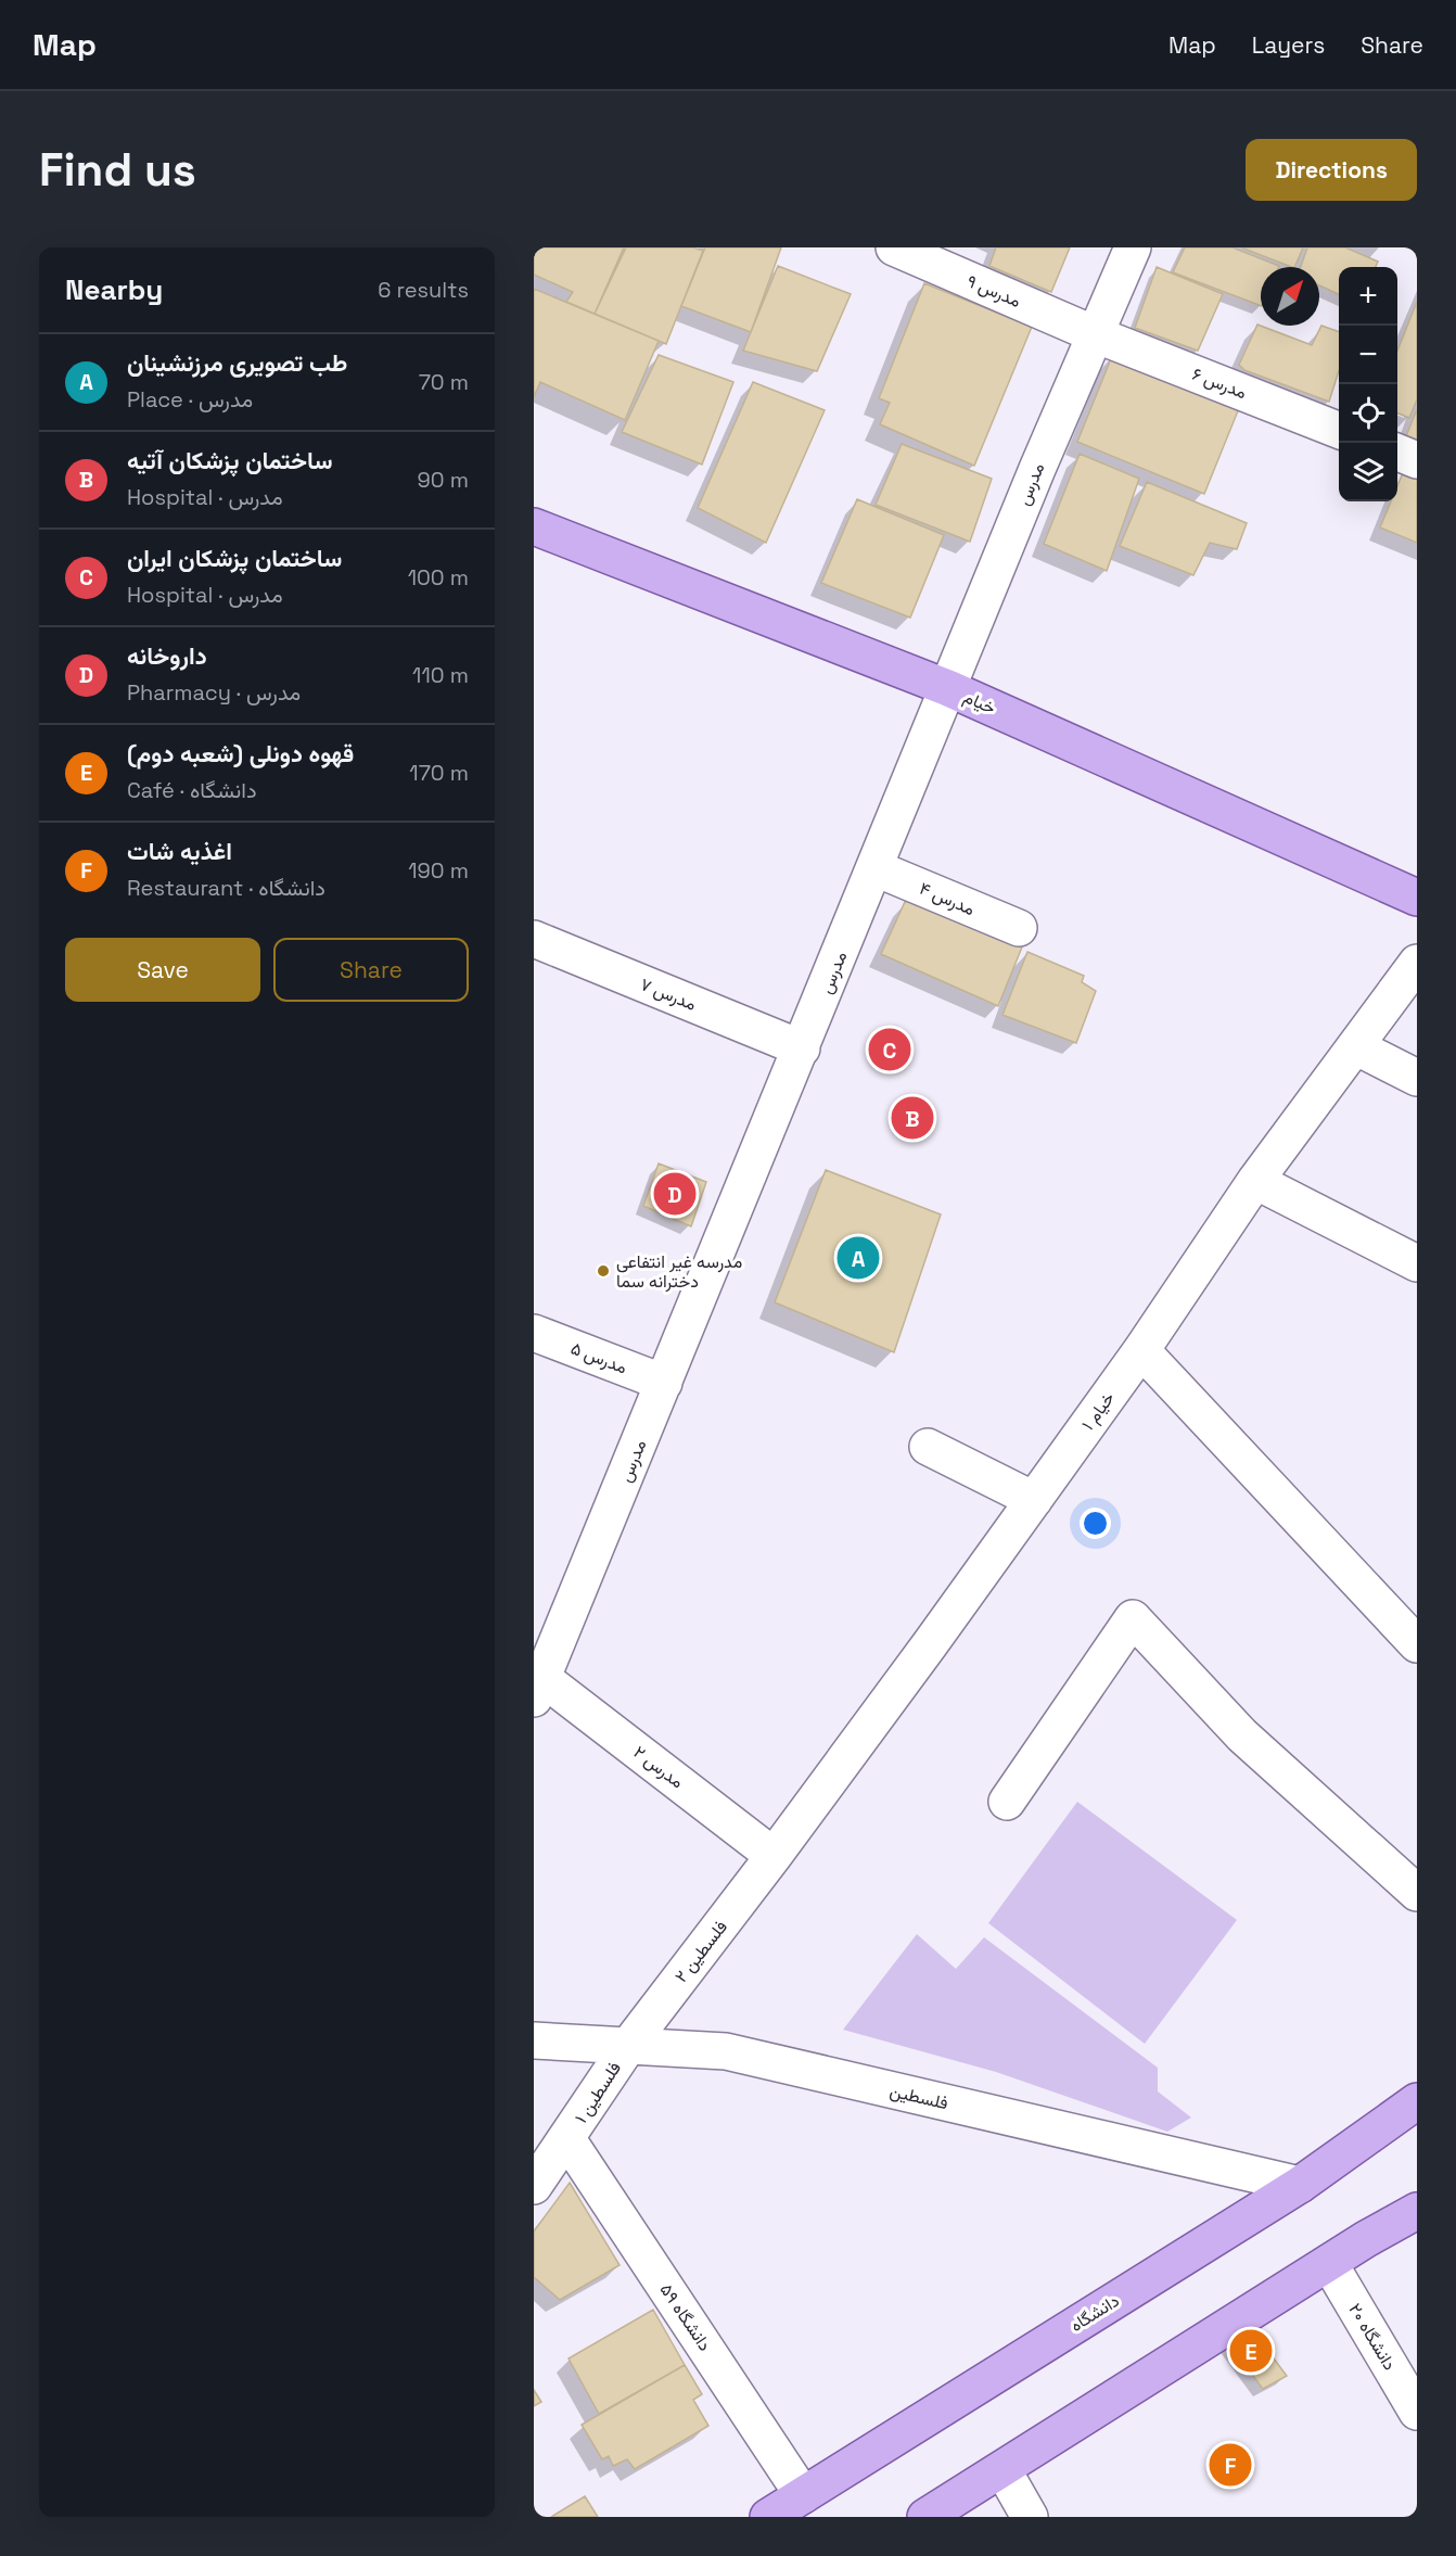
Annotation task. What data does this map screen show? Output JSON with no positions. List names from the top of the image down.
{
  "streets": {
    "main road": ["خیام", "دانشگاه"],
    "street": [
      "مدرس ۹",
      "مدرس ۶",
      "مدرس",
      "مدرس ۴",
      "مدرس ۷",
      "مدرس ۵",
      "خیام ۱",
      "مدرس ۲",
      "فلسطین ۲",
      "فلسطین ۱",
      "فلسطین",
      "دانشگاه ۵۹",
      "دانشگاه ۲۰"
    ]
  },
  "crossings": [
    ["مدرس ۹", "مدرس ۶"],
    ["مدرس ۹", "مدرس"],
    ["مدرس ۶", "مدرس"],
    ["مدرس", "خیام"],
    ["مدرس", "مدرس ۴"],
    ["مدرس", "مدرس ۷"],
    ["مدرس", "مدرس ۵"],
    ["مدرس", "مدرس ۲"],
    ["خیام ۱", "مدرس ۲"],
    ["خیام ۱", "فلسطین ۲"],
    ["مدرس ۲", "فلسطین ۲"],
    ["فلسطین ۲", "فلسطین ۱"],
    ["فلسطین ۲", "فلسطین"],
    ["فلسطین ۱", "فلسطین"],
    ["فلسطین ۱", "دانشگاه ۵۹"],
    ["فلسطین", "دانشگاه"],
    ["دانشگاه", "دانشگاه ۵۹"]
  ],
  "places": ["مدرسه غیر انتفاعی دخترانه سما"],
  "north": "top right",
  "page": {
    "header": "Map",
    "nav": ["Map", "Layers", "Share"],
    "buttons": [
      "Directions",
      ["Save", "Share"]
    ],
    "title": "Find us",
    "heading": ["Nearby", "6 results"],
    "map_buttons": ["+", "−"],
    "list": [
      {
        "mark": "A",
        "name": "طب تصویری مرزنشینان",
        "note": "Place · مدرس",
        "value": "70 m"
      },
      {
        "mark": "B",
        "name": "ساختمان پزشکان آتیه",
        "note": "Hospital · مدرس",
        "value": "90 m"
      },
      {
        "mark": "C",
        "name": "ساختمان پزشکان ایران",
        "note": "Hospital · مدرس",
        "value": "100 m"
      },
      {
        "mark": "D",
        "name": "داروخانه",
        "note": "Pharmacy · مدرس",
        "value": "110 m"
      },
      {
        "mark": "E",
        "name": "قهوه دونلی (شعبه دوم)",
        "note": "Café · دانشگاه",
        "value": "170 m"
      },
      {
        "mark": "F",
        "name": "اغذیه شات",
        "note": "Restaurant · دانشگاه",
        "value": "190 m"
      }
    ],
    "pins": [
      "C",
      "B",
      "D",
      "A",
      "E",
      "F"
    ]
  }
}
